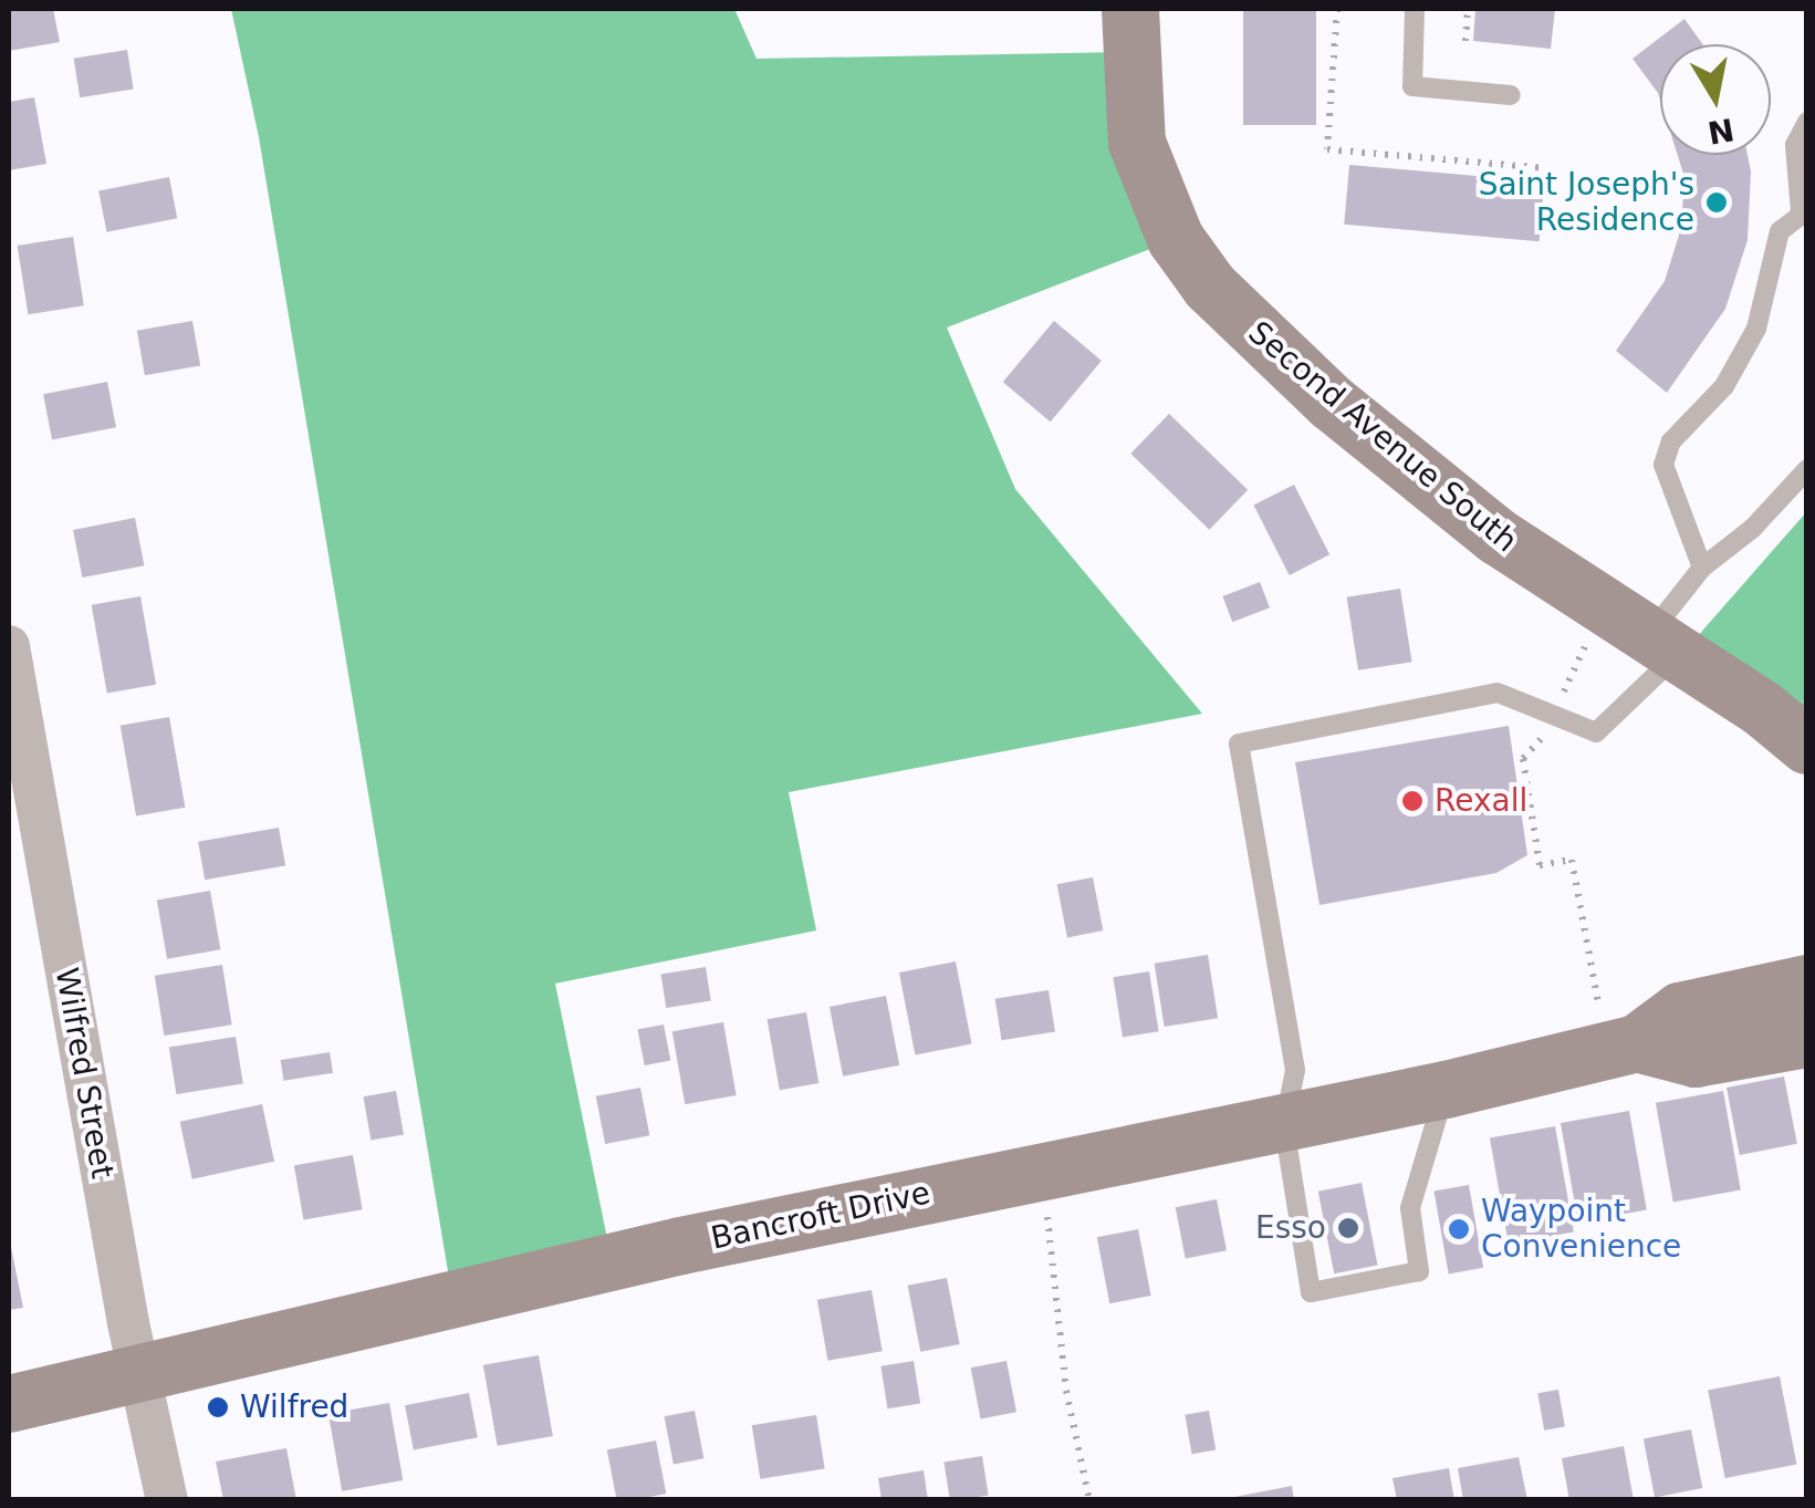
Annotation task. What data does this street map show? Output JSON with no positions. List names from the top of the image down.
{
  "streets": {
    "main road": ["Second Avenue South", "Bancroft Drive"],
    "street": ["Wilfred Street"]
  },
  "crossings": [
    ["Wilfred Street", "Bancroft Drive"]
  ],
  "places": [
    "Saint Joseph's Residence",
    "Rexall",
    "Esso",
    "Waypoint Convenience",
    "Wilfred"
  ],
  "north": "bottom"
}
